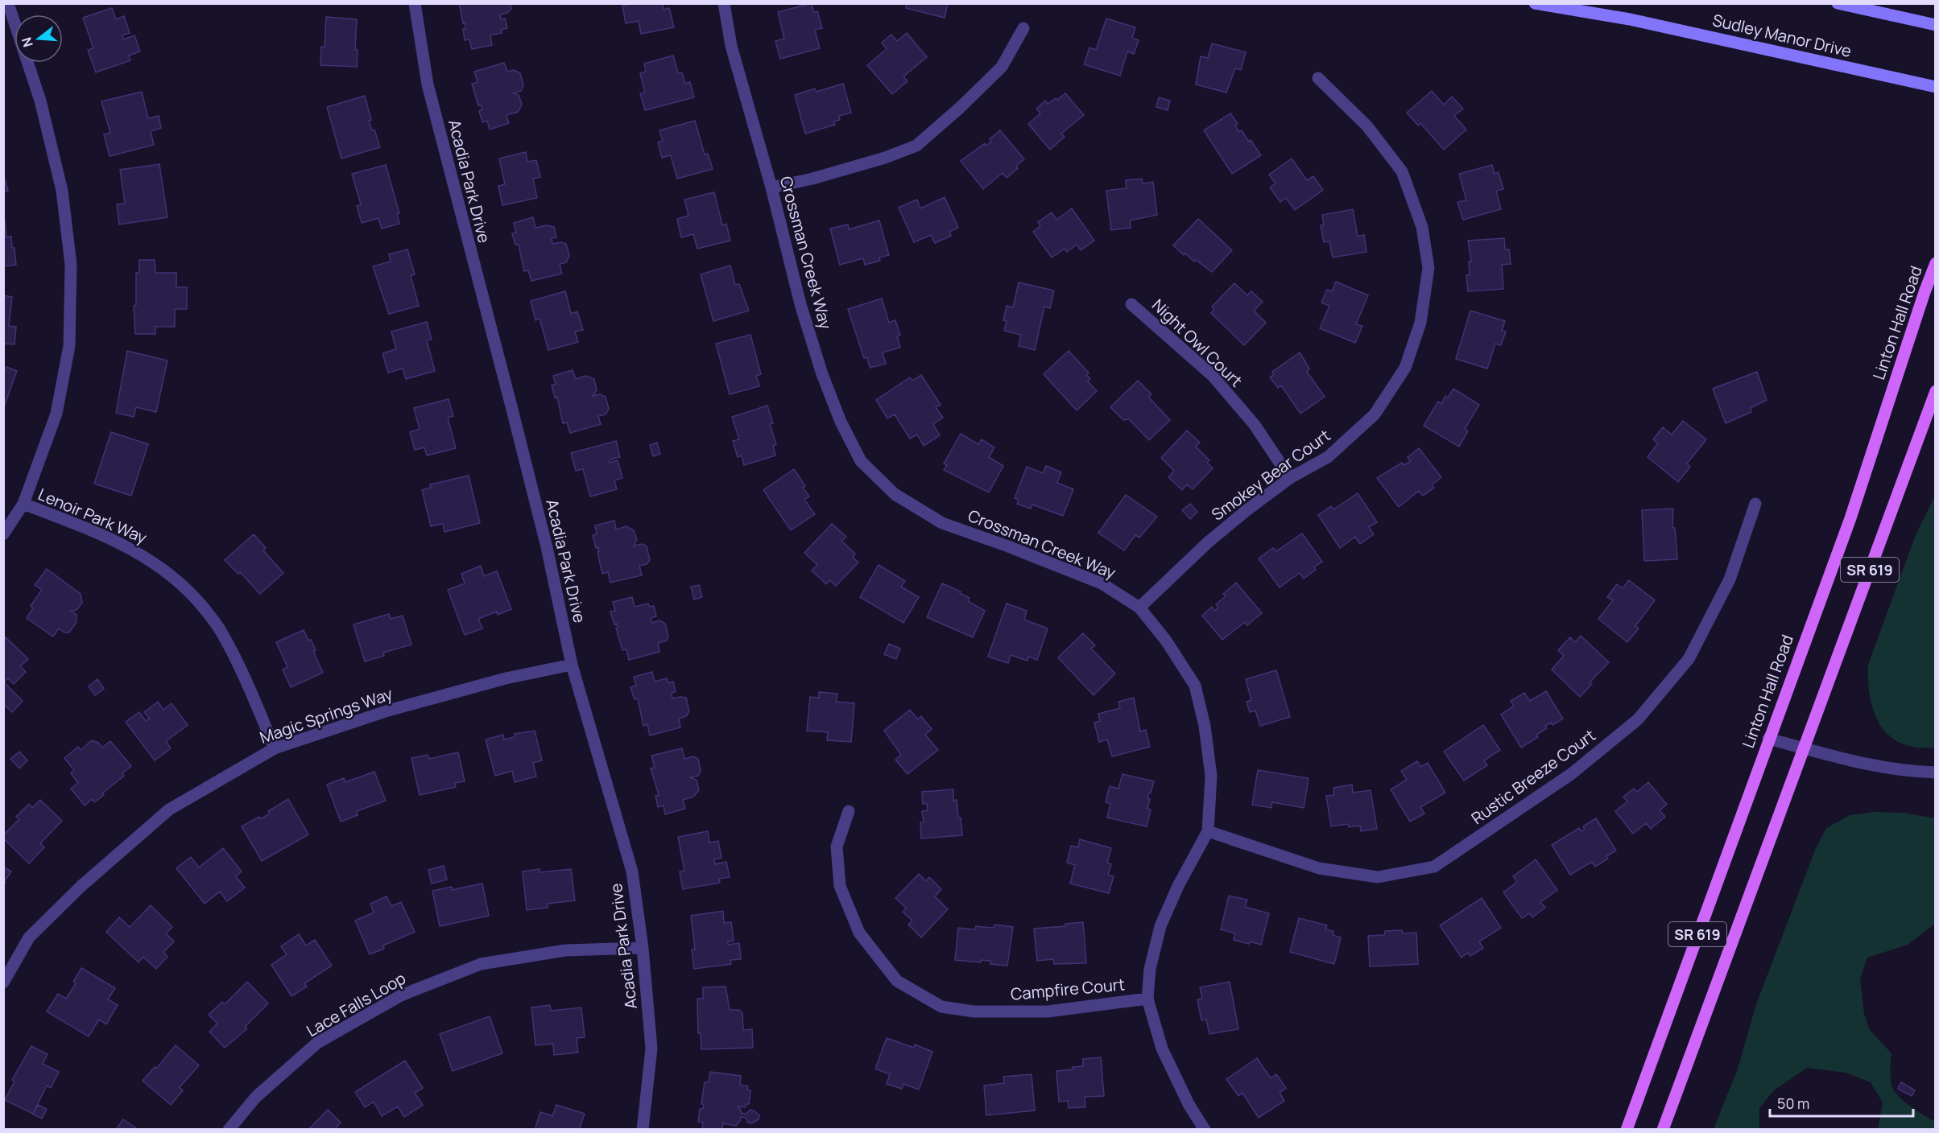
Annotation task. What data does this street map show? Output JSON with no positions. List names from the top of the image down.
{
  "streets": {
    "main road": ["Sudley Manor Drive", "Linton Hall Road", "SR 619"],
    "street": [
      "Acadia Park Drive",
      "Crossman Creek Way",
      "Night Owl Court",
      "Smokey Bear Court",
      "Lenoir Park Way",
      "Magic Springs Way",
      "Rustic Breeze Court",
      "Campfire Court",
      "Lace Falls Loop"
    ]
  },
  "crossings": [
    ["Acadia Park Drive", "Magic Springs Way"],
    ["Acadia Park Drive", "Lace Falls Loop"],
    ["Crossman Creek Way", "Smokey Bear Court"],
    ["Crossman Creek Way", "Rustic Breeze Court"],
    ["Crossman Creek Way", "Campfire Court"],
    ["Night Owl Court", "Smokey Bear Court"],
    ["Lenoir Park Way", "Magic Springs Way"]
  ],
  "scale_bar": "50 m",
  "north": "left"
}
